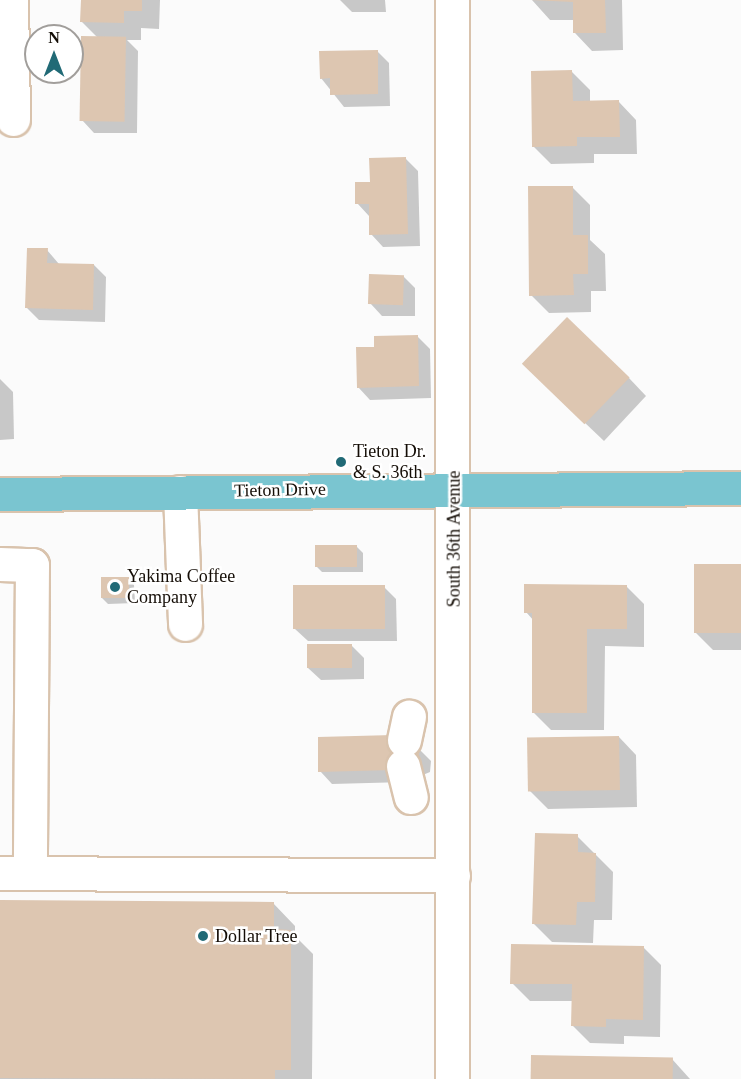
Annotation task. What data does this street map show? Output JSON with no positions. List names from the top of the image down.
{
  "streets": {
    "main road": ["Tieton Drive"],
    "street": ["South 36th Avenue"]
  },
  "crossings": [
    ["Tieton Drive", "South 36th Avenue"]
  ],
  "places": ["Tieton Dr. & S. 36th", "Yakima Coffee Company", "Dollar Tree"],
  "north": "top"
}
